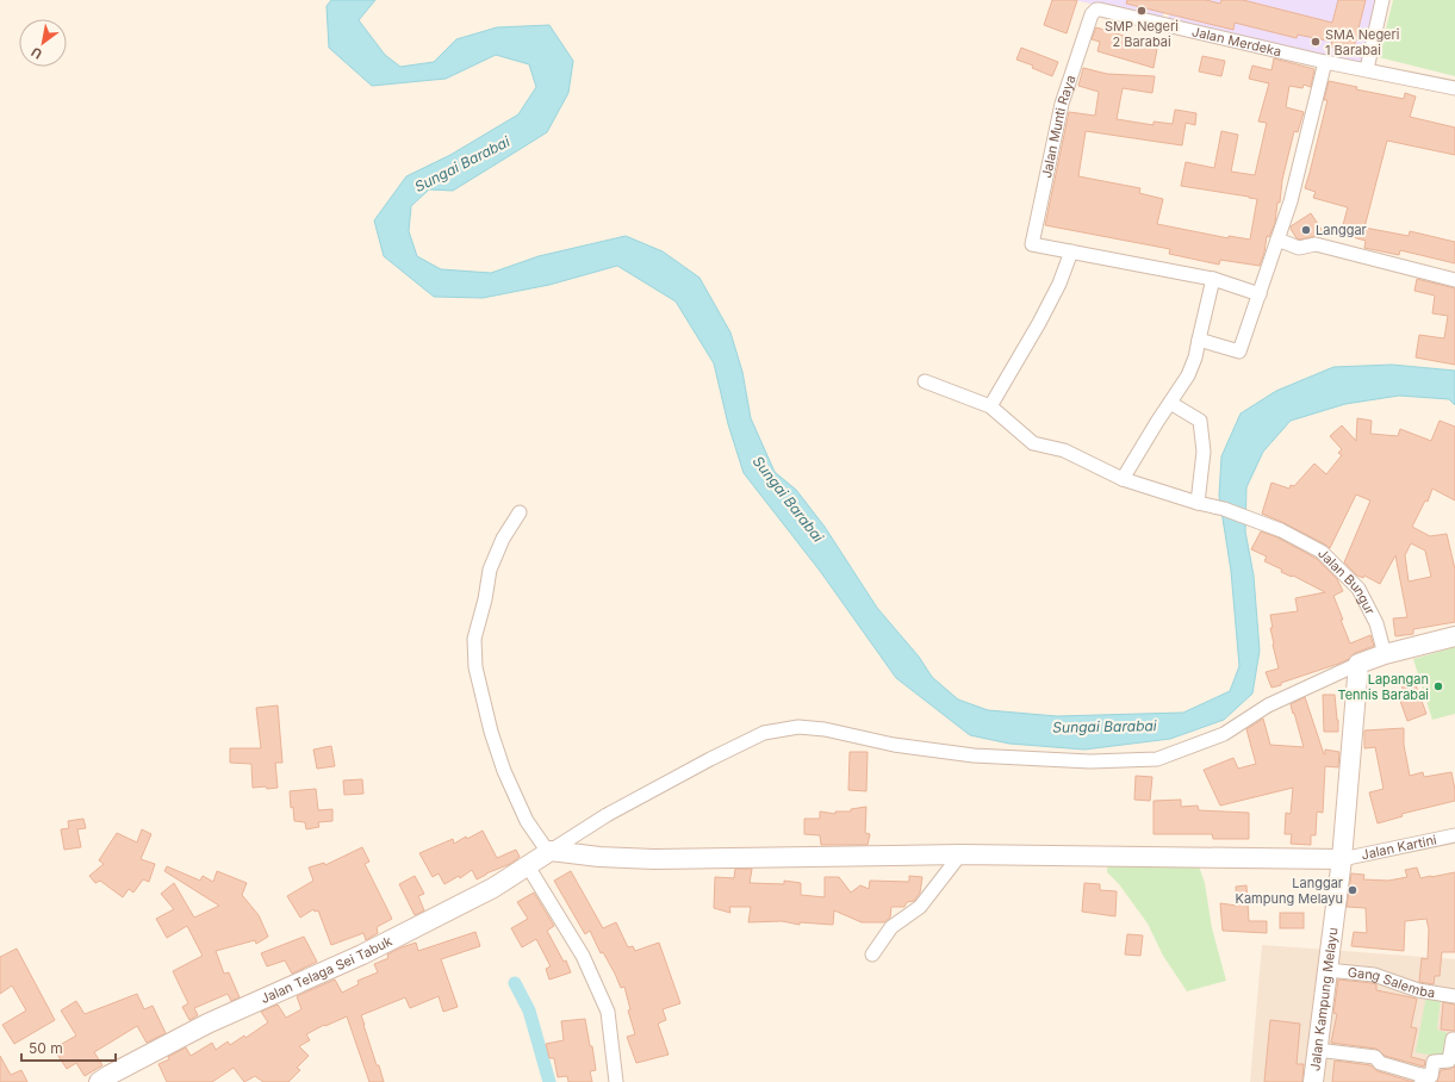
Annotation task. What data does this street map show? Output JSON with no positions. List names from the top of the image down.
{
  "streets": {
    "main road": ["Jalan Telaga Sei Tabuk", "Jalan Kampung Melayu"],
    "street": [
      "Jalan Merdeka",
      "Jalan Munti Raya",
      "Jalan Bungur",
      "Jalan Kartini",
      "Gang Salemba"
    ]
  },
  "crossings": [
    ["Jalan Merdeka", "Jalan Munti Raya"],
    ["Jalan Kartini", "Jalan Kampung Melayu"],
    ["Gang Salemba", "Jalan Kampung Melayu"]
  ],
  "water": ["Sungai Barabai"],
  "places": [
    "SMP Negeri 2 Barabai",
    "SMA Negeri 1 Barabai",
    "Langgar",
    "Lapangan Tennis Barabai",
    "Langgar Kampung Melayu"
  ],
  "scale_bar": "50 m",
  "north": "bottom left"
}
